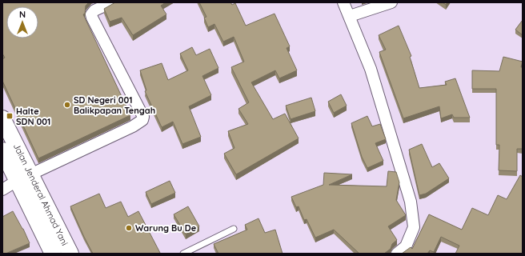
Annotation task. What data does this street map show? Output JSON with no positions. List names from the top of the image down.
{
  "streets": {
    "main road": ["Jalan Jenderal Ahmad Yani"]
  },
  "places": {
    "other": ["SD Negeri 001 Balikpapan Tengah", "Warung Bu De"],
    "transit": ["Halte SDN 001"]
  },
  "north": "top"
}
